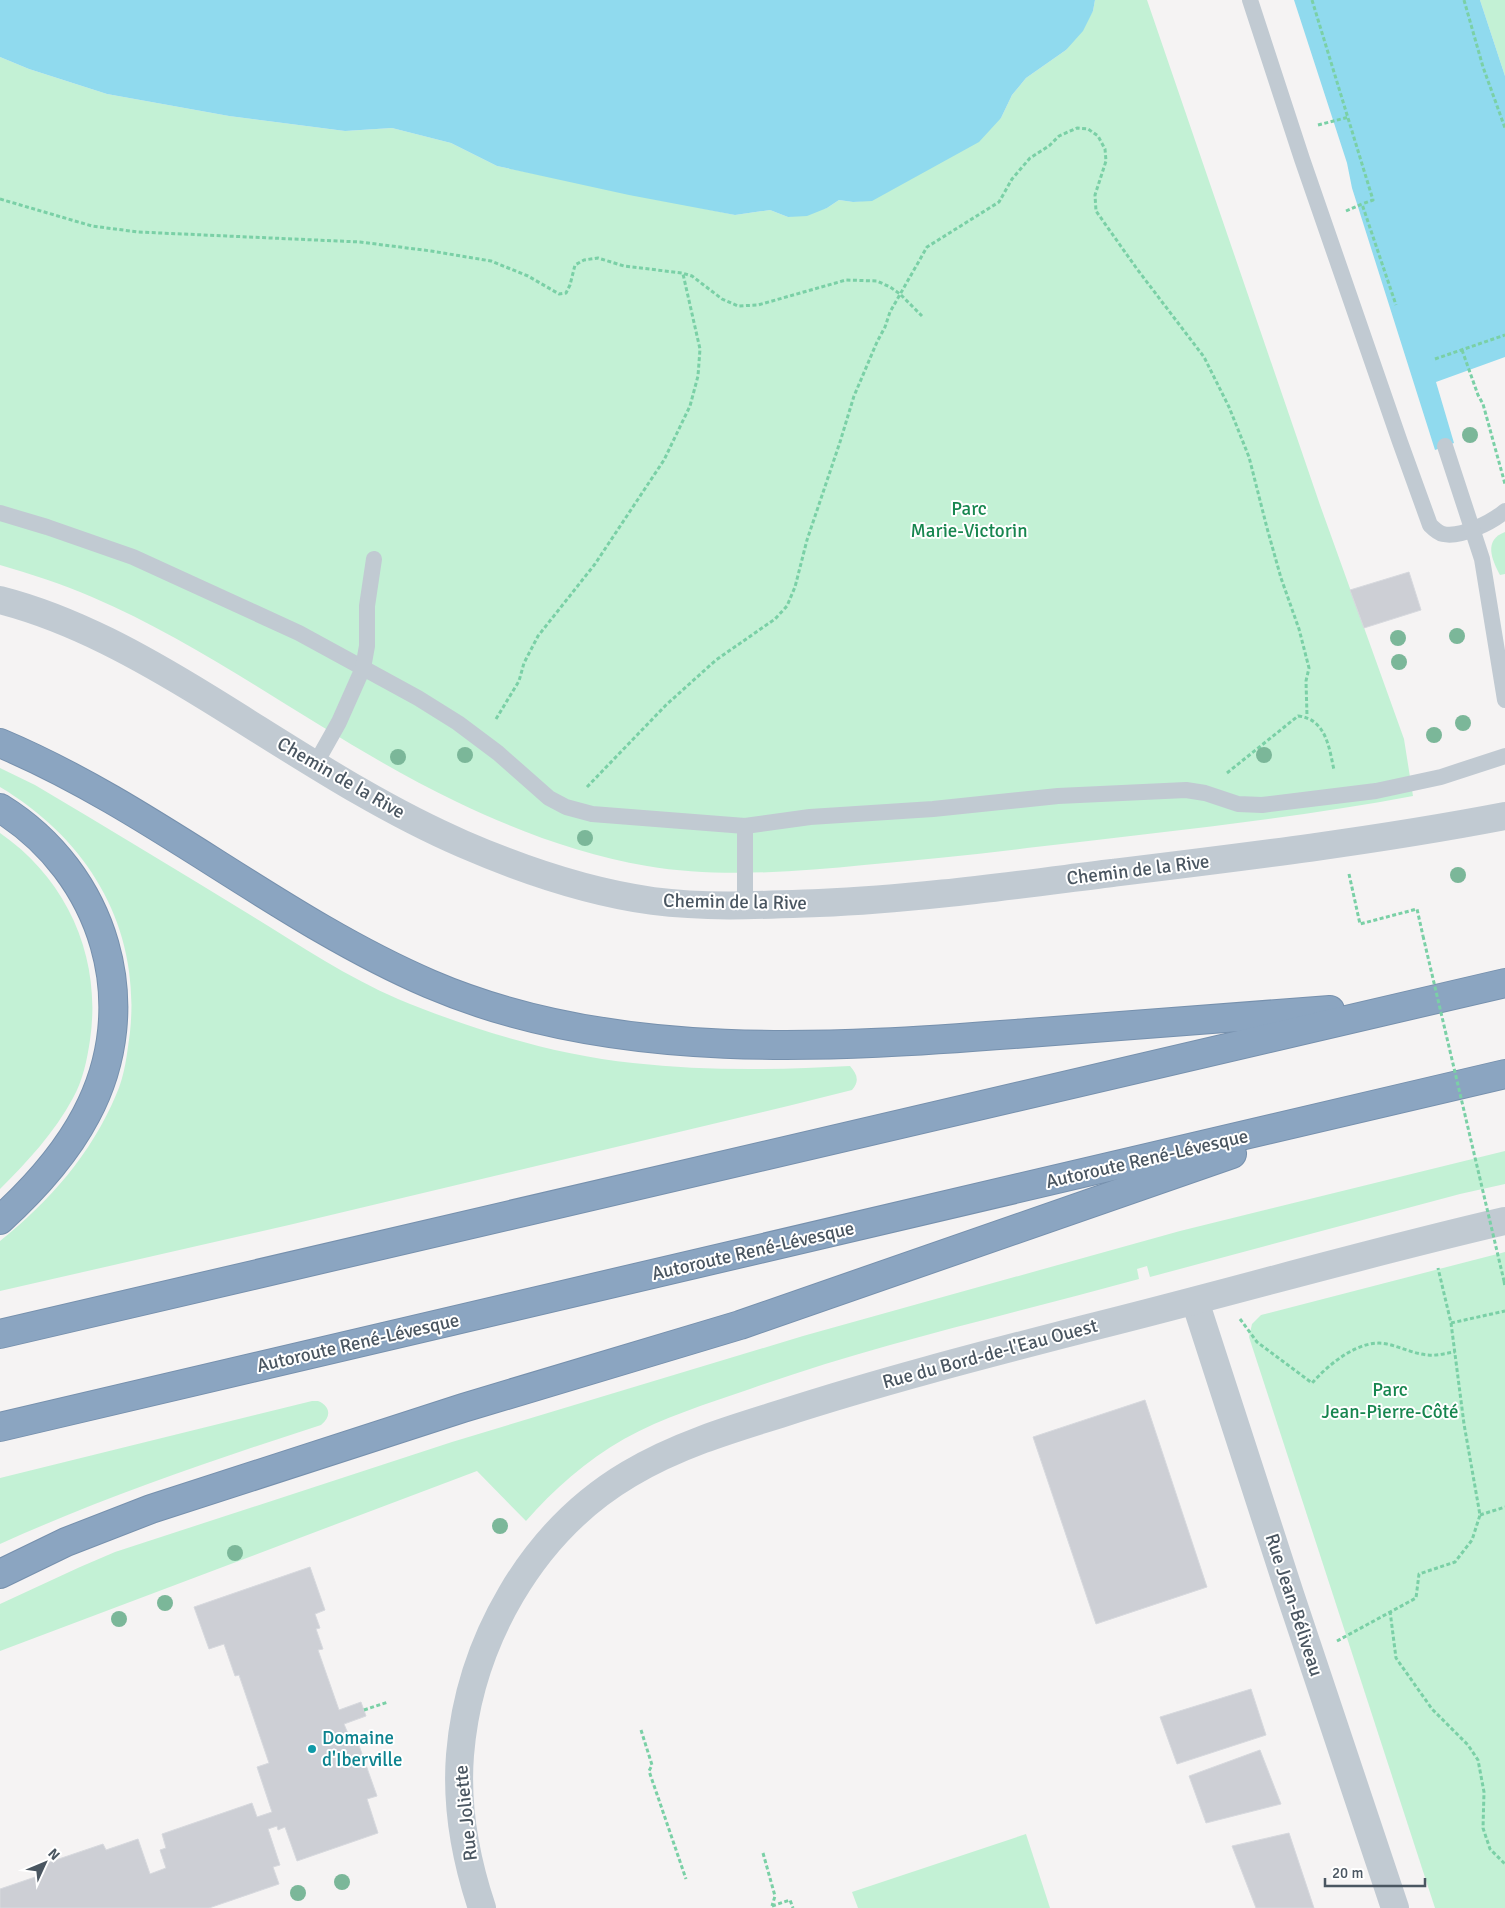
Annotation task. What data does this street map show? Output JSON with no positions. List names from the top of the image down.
{
  "streets": {
    "highway": ["Autoroute René-Lévesque"],
    "street": [
      "Chemin de la Rive",
      "Rue du Bord-de-l'Eau Ouest",
      "Rue Jean-Béliveau",
      "Rue Joliette"
    ]
  },
  "crossings": [
    ["Rue du Bord-de-l'Eau Ouest", "Rue Jean-Béliveau"],
    ["Rue du Bord-de-l'Eau Ouest", "Rue Joliette"]
  ],
  "parks": ["Parc Marie-Victorin", "Parc Jean-Pierre-Côté"],
  "places": ["Domaine d'Iberville"],
  "scale_bar": "20 m",
  "north": "top right"
}
